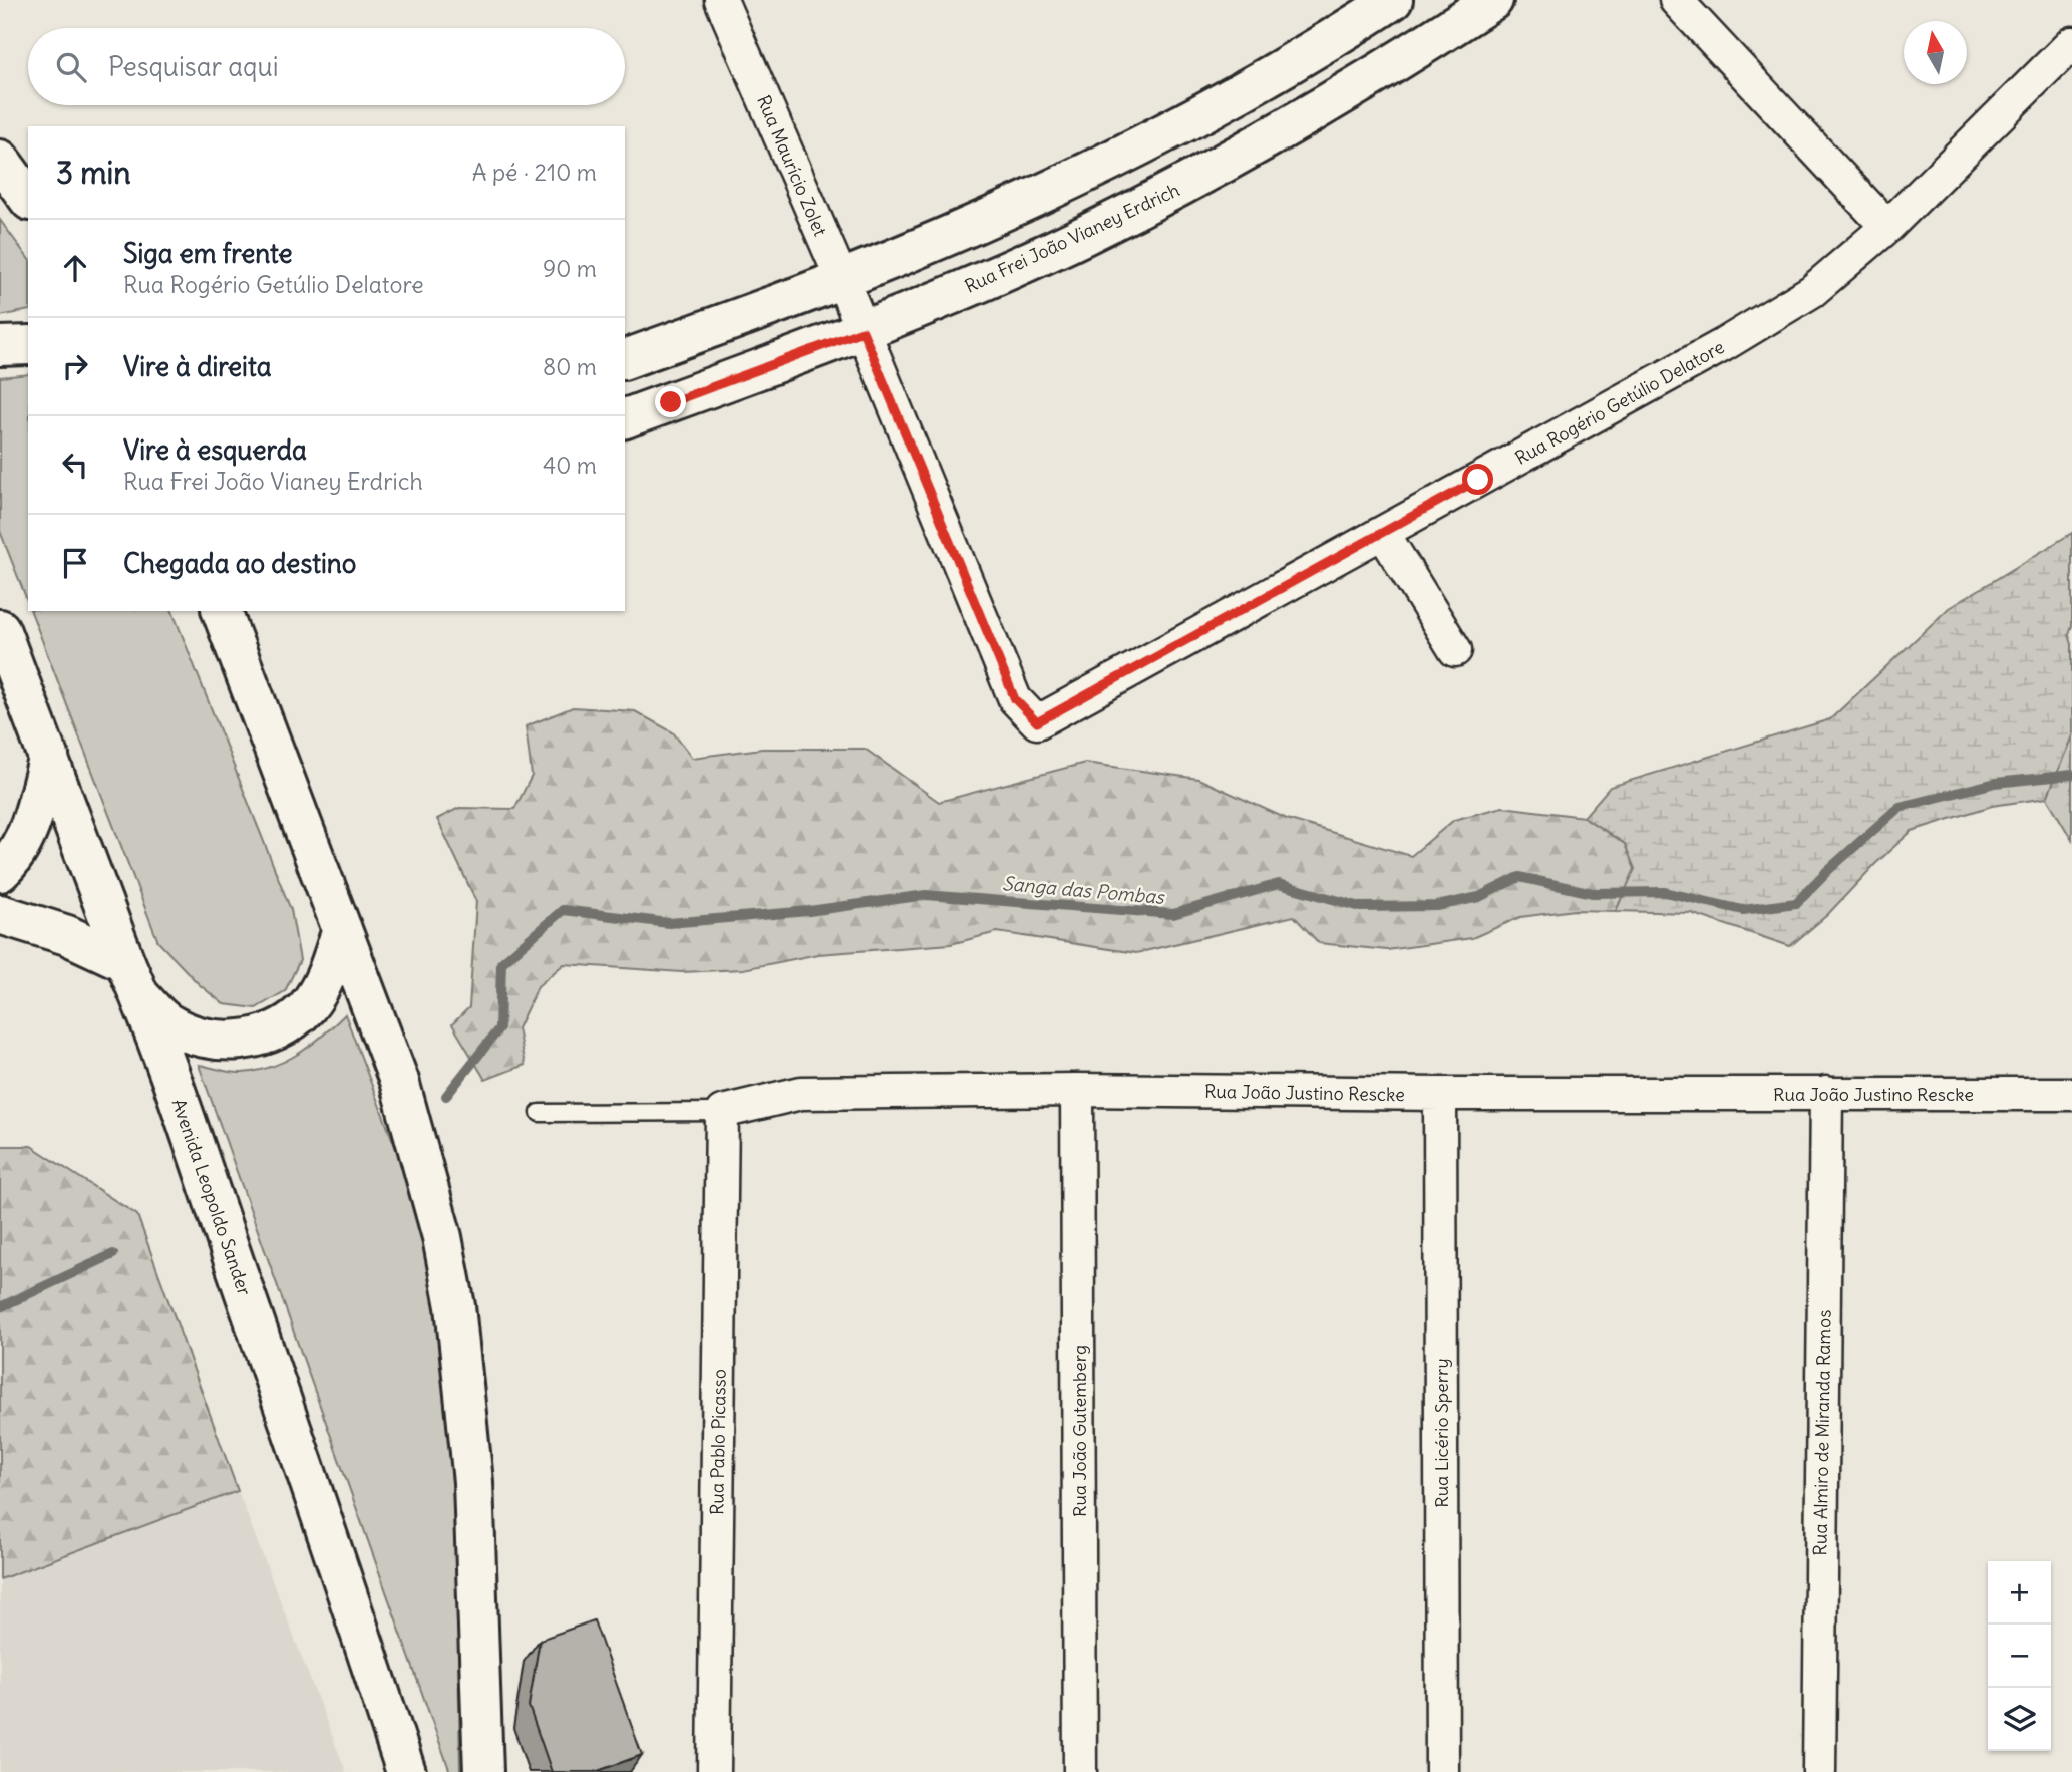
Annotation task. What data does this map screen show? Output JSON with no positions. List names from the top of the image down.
{
  "streets": {
    "main road": ["Rua Frei João Vianey Erdrich", "Avenida Leopoldo Sander"],
    "street": [
      "Rua Maurício Zolet",
      "Rua Rogério Getúlio Delatore",
      "Rua João Justino Rescke",
      "Rua João Gutemberg",
      "Rua Licério Sperry",
      "Rua Almiro de Miranda Ramos",
      "Rua Pablo Picasso"
    ]
  },
  "crossings": [
    ["Rua Maurício Zolet", "Rua Frei João Vianey Erdrich"],
    ["Rua Maurício Zolet", "Rua Rogério Getúlio Delatore"],
    ["Rua João Justino Rescke", "Rua João Gutemberg"],
    ["Rua João Justino Rescke", "Rua Licério Sperry"],
    ["Rua João Justino Rescke", "Rua Almiro de Miranda Ramos"],
    ["Rua João Justino Rescke", "Rua Pablo Picasso"]
  ],
  "water": ["Sanga das Pombas"],
  "north": "top",
  "page": {
    "search": "Pesquisar aqui",
    "heading": ["3 min", "A pé · 210 m"],
    "list": [
      ["Siga em frente", "Rua Rogério Getúlio Delatore", "90 m"],
      ["Vire à direita", "80 m"],
      ["Vire à esquerda", "Rua Frei João Vianey Erdrich", "40 m"],
      "Chegada ao destino"
    ],
    "map_buttons": ["+", "−"]
  }
}
